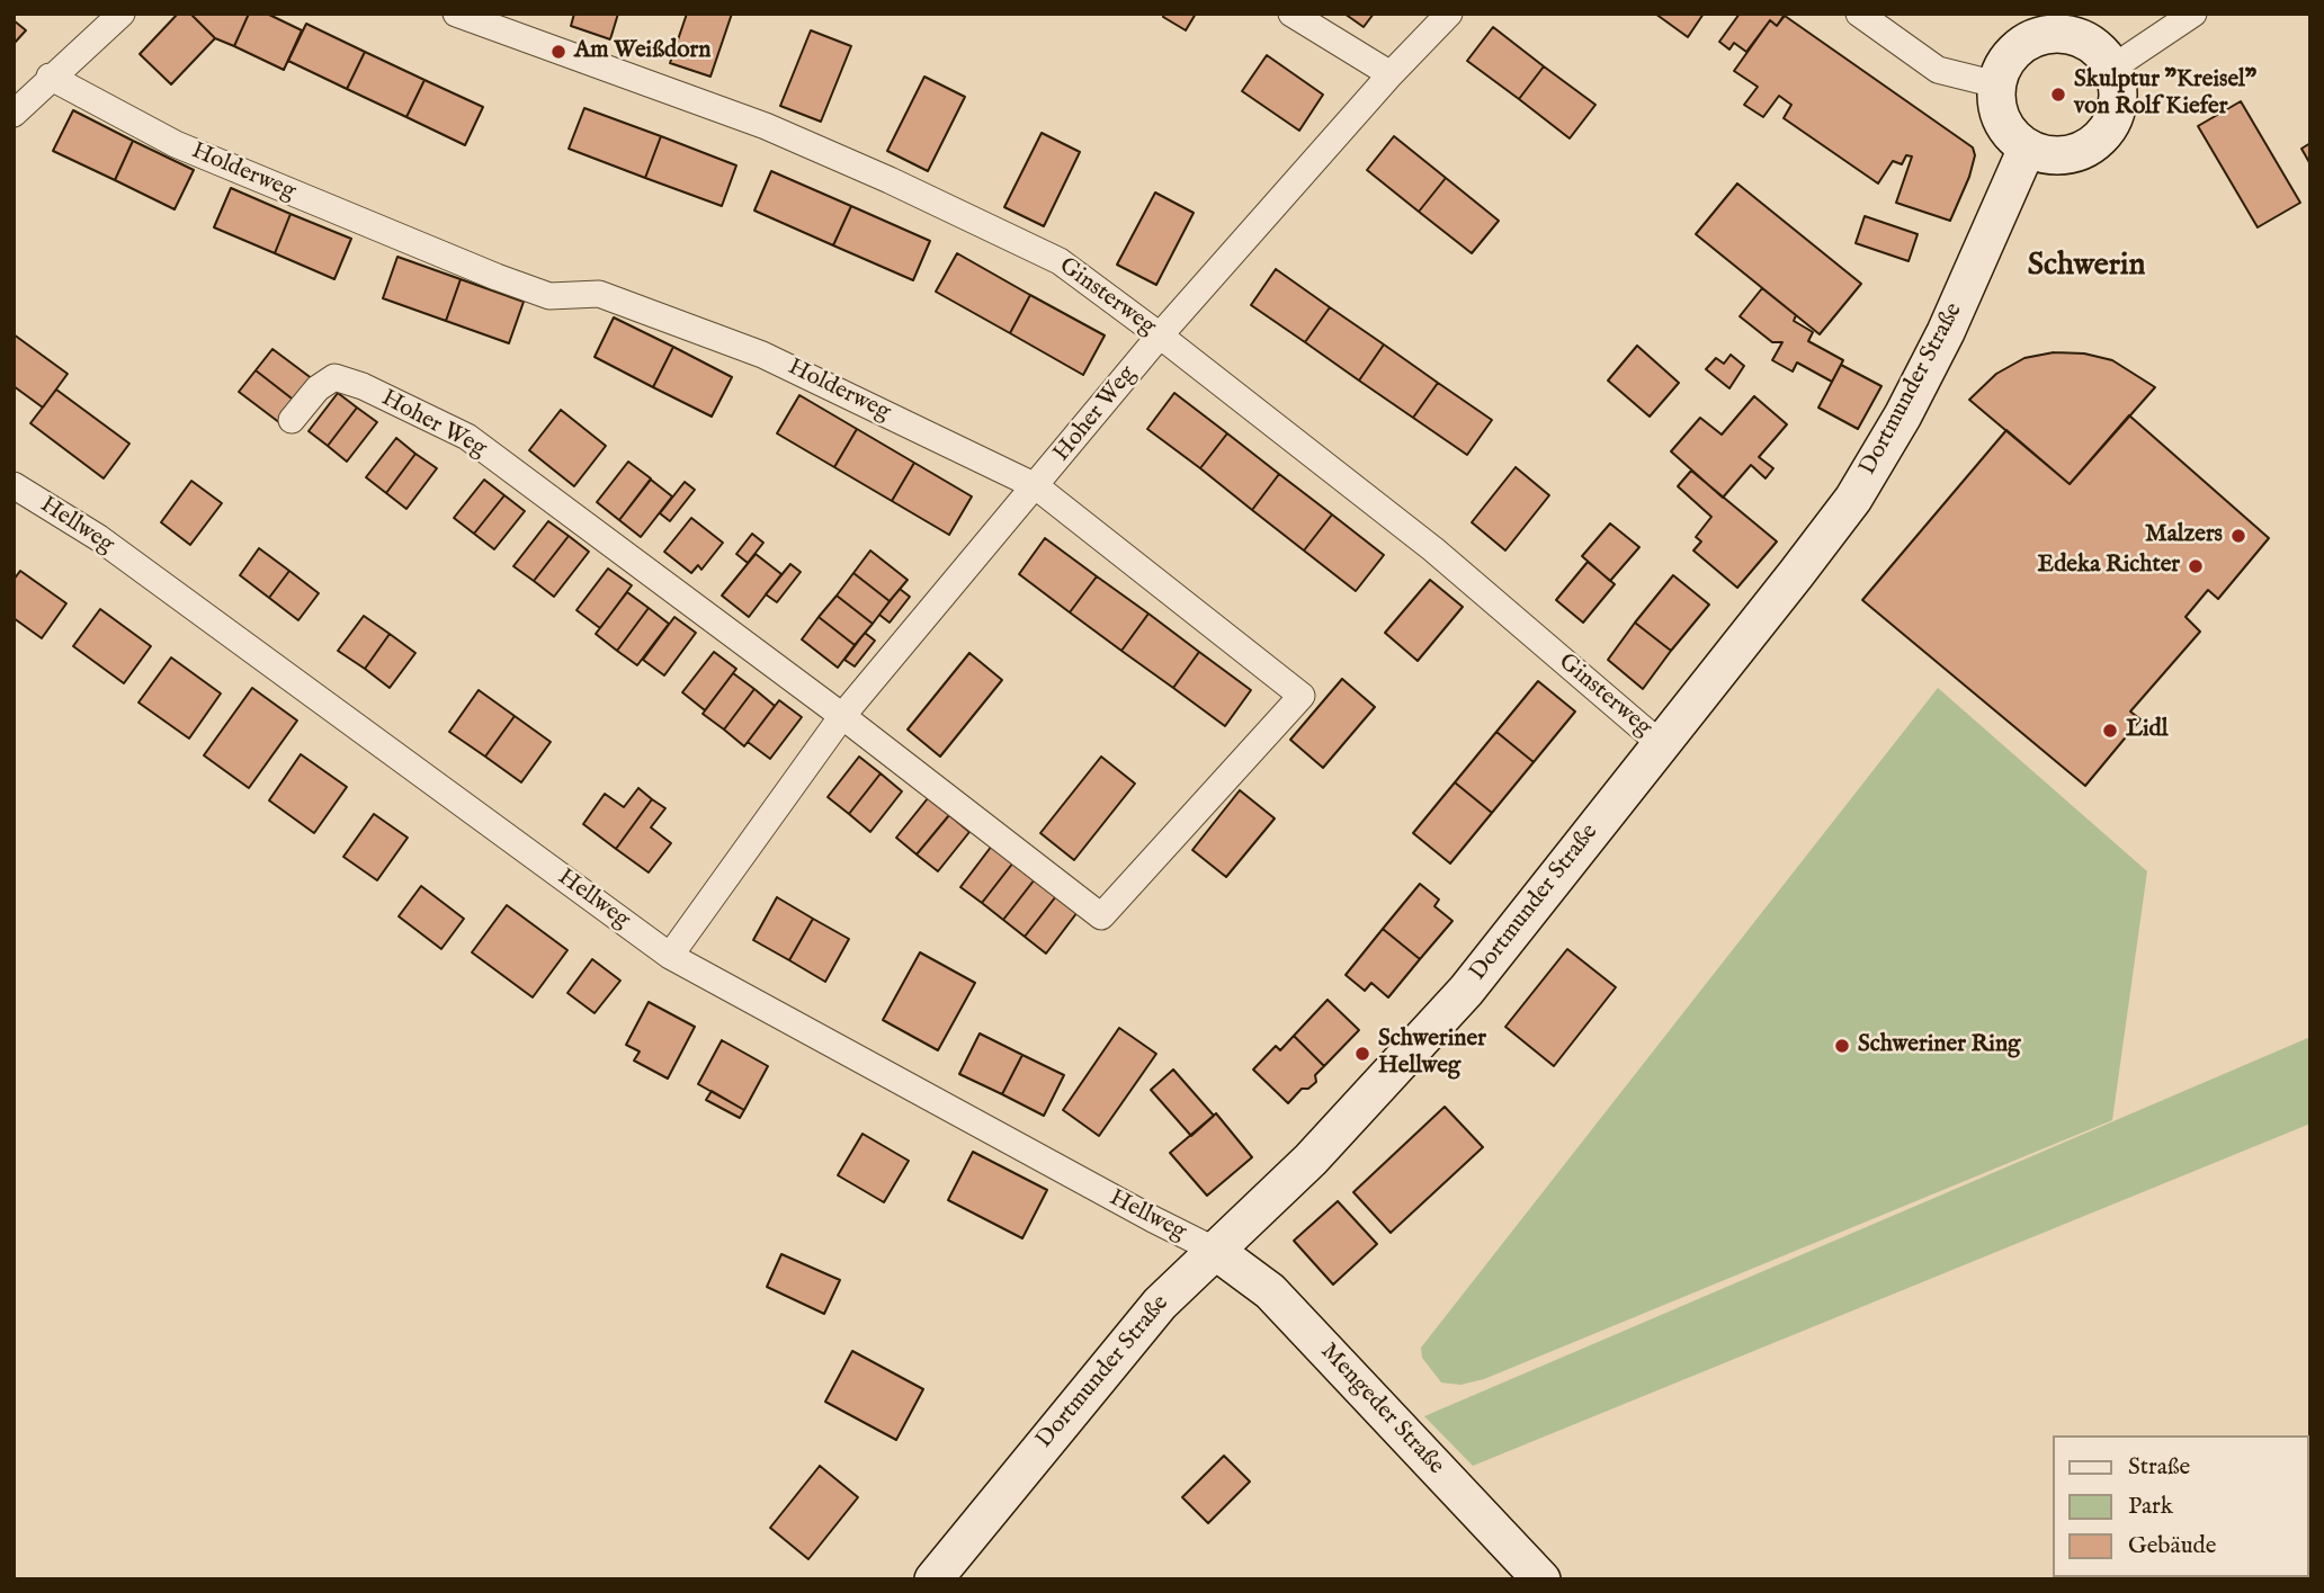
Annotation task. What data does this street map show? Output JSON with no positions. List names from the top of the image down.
{
  "streets": {
    "main road": ["Dortmunder Straße", "Mengeder Straße"],
    "street": [
      "Holderweg",
      "Ginsterweg",
      "Hoher Weg",
      "Hellweg"
    ]
  },
  "crossings": [
    ["Holderweg", "Hoher Weg"],
    ["Ginsterweg", "Dortmunder Straße"],
    ["Ginsterweg", "Hoher Weg"],
    ["Dortmunder Straße", "Hellweg"],
    ["Dortmunder Straße", "Mengeder Straße"],
    ["Hoher Weg", "Hellweg"],
    ["Hellweg", "Mengeder Straße"]
  ],
  "districts": ["Schwerin"],
  "places": [
    "Am Weißdorn",
    "Skulptur \"Kreisel\" von Rolf Kiefer",
    "Malzers",
    "Edeka Richter",
    "Lidl",
    "Schweriner Ring",
    "Schweriner Hellweg"
  ],
  "legend": ["Straße", "Park", "Gebäude"]
}
